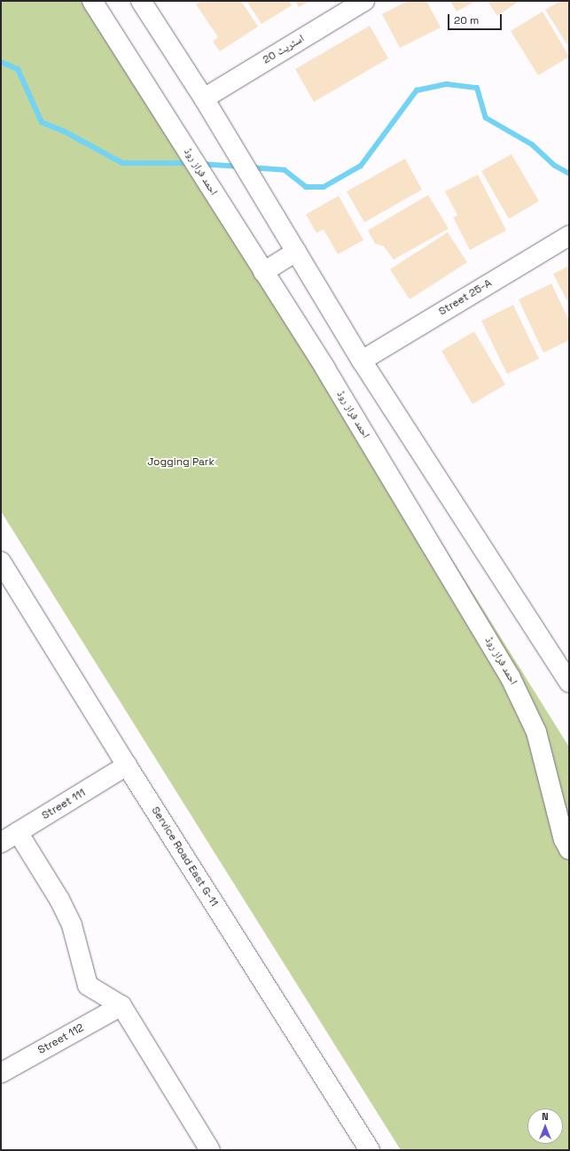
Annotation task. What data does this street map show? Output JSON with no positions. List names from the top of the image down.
{
  "streets": {
    "main road": [
      "اسٹریٹ 20",
      "احمد فراز روڈ",
      "Street 25-A",
      "Street 111",
      "Service Road East G-11",
      "Street 112"
    ]
  },
  "crossings": [
    ["Street 111", "Service Road East G-11"]
  ],
  "parks": ["Jogging Park"],
  "scale_bar": "20 m",
  "north": "top"
}
